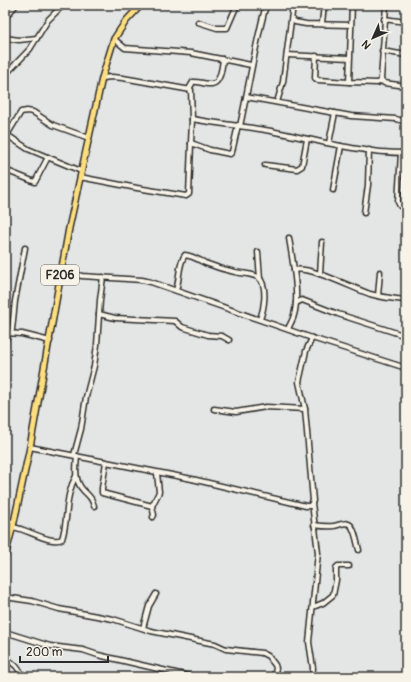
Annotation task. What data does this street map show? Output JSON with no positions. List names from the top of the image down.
{
  "streets": {
    "main road": ["F206"]
  },
  "scale_bar": "200 m",
  "north": "bottom left"
}
